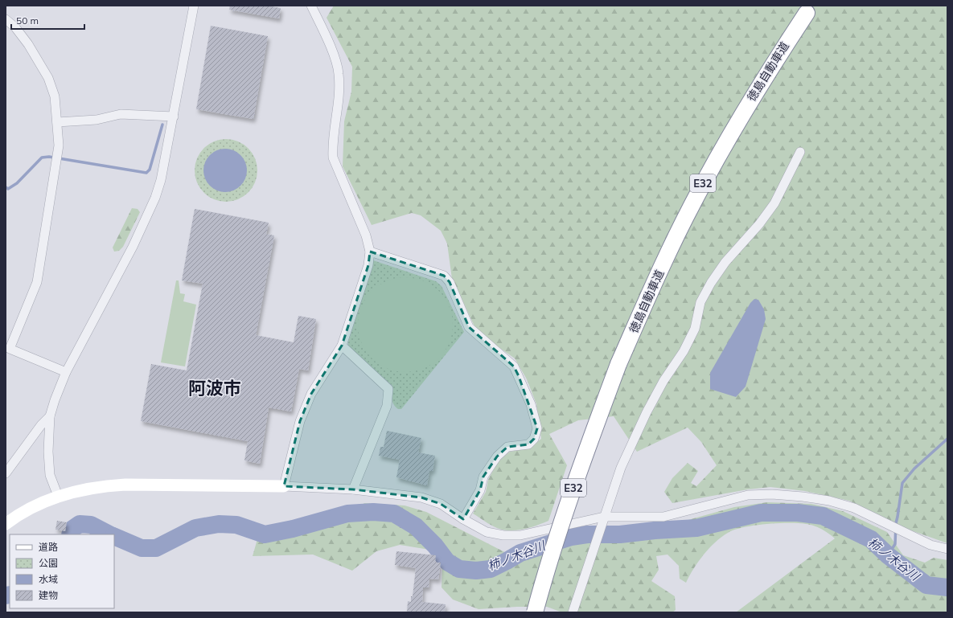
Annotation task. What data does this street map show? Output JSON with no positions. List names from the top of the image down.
{
  "streets": {
    "highway": ["徳島自動車道", "E32"]
  },
  "districts": ["阿波市"],
  "water": ["柿ノ木谷川"],
  "legend": [
    "道路",
    "公園",
    "水域",
    "建物"
  ],
  "scale_bar": "50 m"
}
